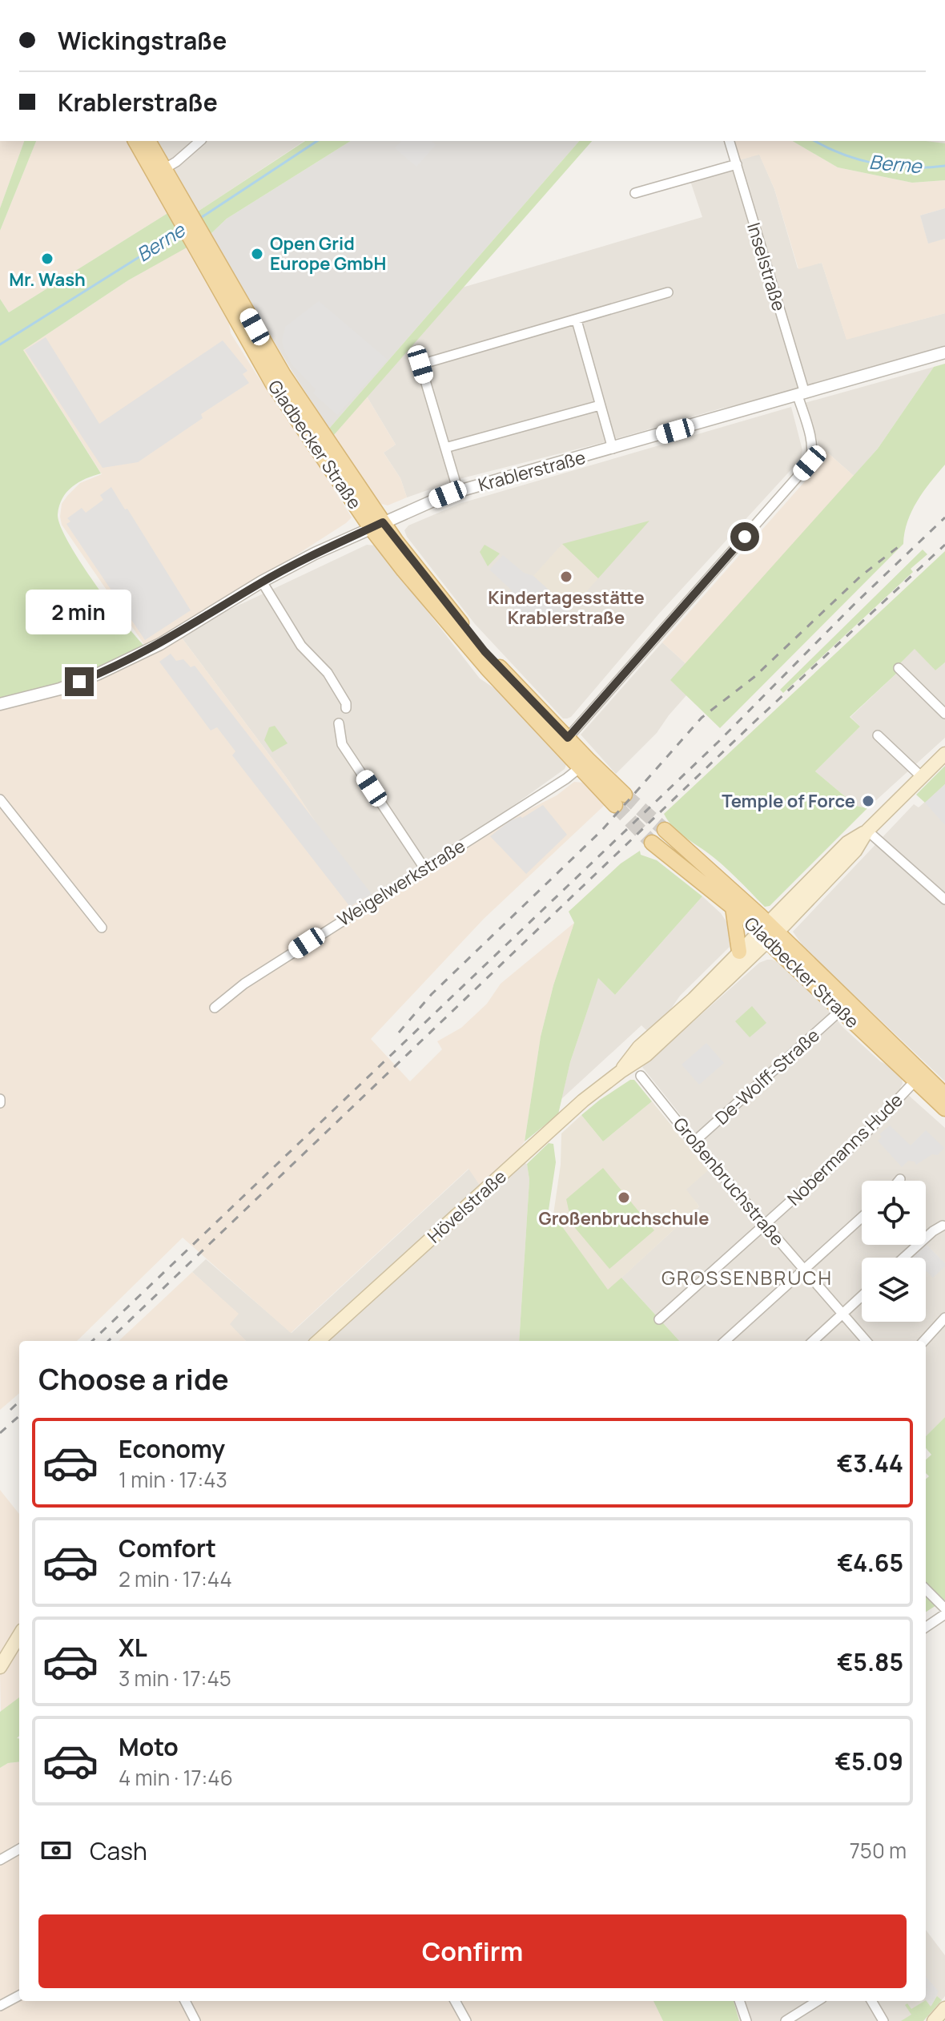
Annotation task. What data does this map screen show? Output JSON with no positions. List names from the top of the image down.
{
  "streets": {
    "main road": ["Gladbecker Straße", "Hövelstraße"],
    "street": [
      "Inselstraße",
      "Krablerstraße",
      "Weigelwerkstraße",
      "De-Wolff-Straße",
      "Nobermanns Hude",
      "Großenbruchstraße"
    ]
  },
  "crossings": [
    ["Inselstraße", "Gladbecker Straße"],
    ["Inselstraße", "Krablerstraße"],
    ["Gladbecker Straße", "Krablerstraße"],
    ["Gladbecker Straße", "Weigelwerkstraße"],
    ["Gladbecker Straße", "De-Wolff-Straße"],
    ["Gladbecker Straße", "Nobermanns Hude"],
    ["Gladbecker Straße", "Hövelstraße"],
    ["De-Wolff-Straße", "Großenbruchstraße"],
    ["Nobermanns Hude", "Großenbruchstraße"]
  ],
  "districts": ["GROSSENBRUCH"],
  "water": ["Berne"],
  "places": [
    "Open Grid Europe GmbH",
    "Mr. Wash",
    "Kindertagesstätte Krablerstraße",
    "Temple of Force",
    "Großenbruchschule"
  ],
  "page": {
    "banner": ["Wickingstraße", "Krablerstraße"],
    "bubble": "2 min",
    "heading": "Choose a ride",
    "list": [
      {
        "name": "Economy",
        "note": "1 min · 17:43",
        "value": "€3.44"
      },
      {
        "name": "Comfort",
        "note": "2 min · 17:44",
        "value": "€4.65"
      },
      {
        "name": "XL",
        "note": "3 min · 17:45",
        "value": "€5.85"
      },
      {
        "name": "Moto",
        "note": "4 min · 17:46",
        "value": "€5.09"
      }
    ],
    "pay": ["Cash", "750 m"],
    "buttons": "Confirm"
  }
}
